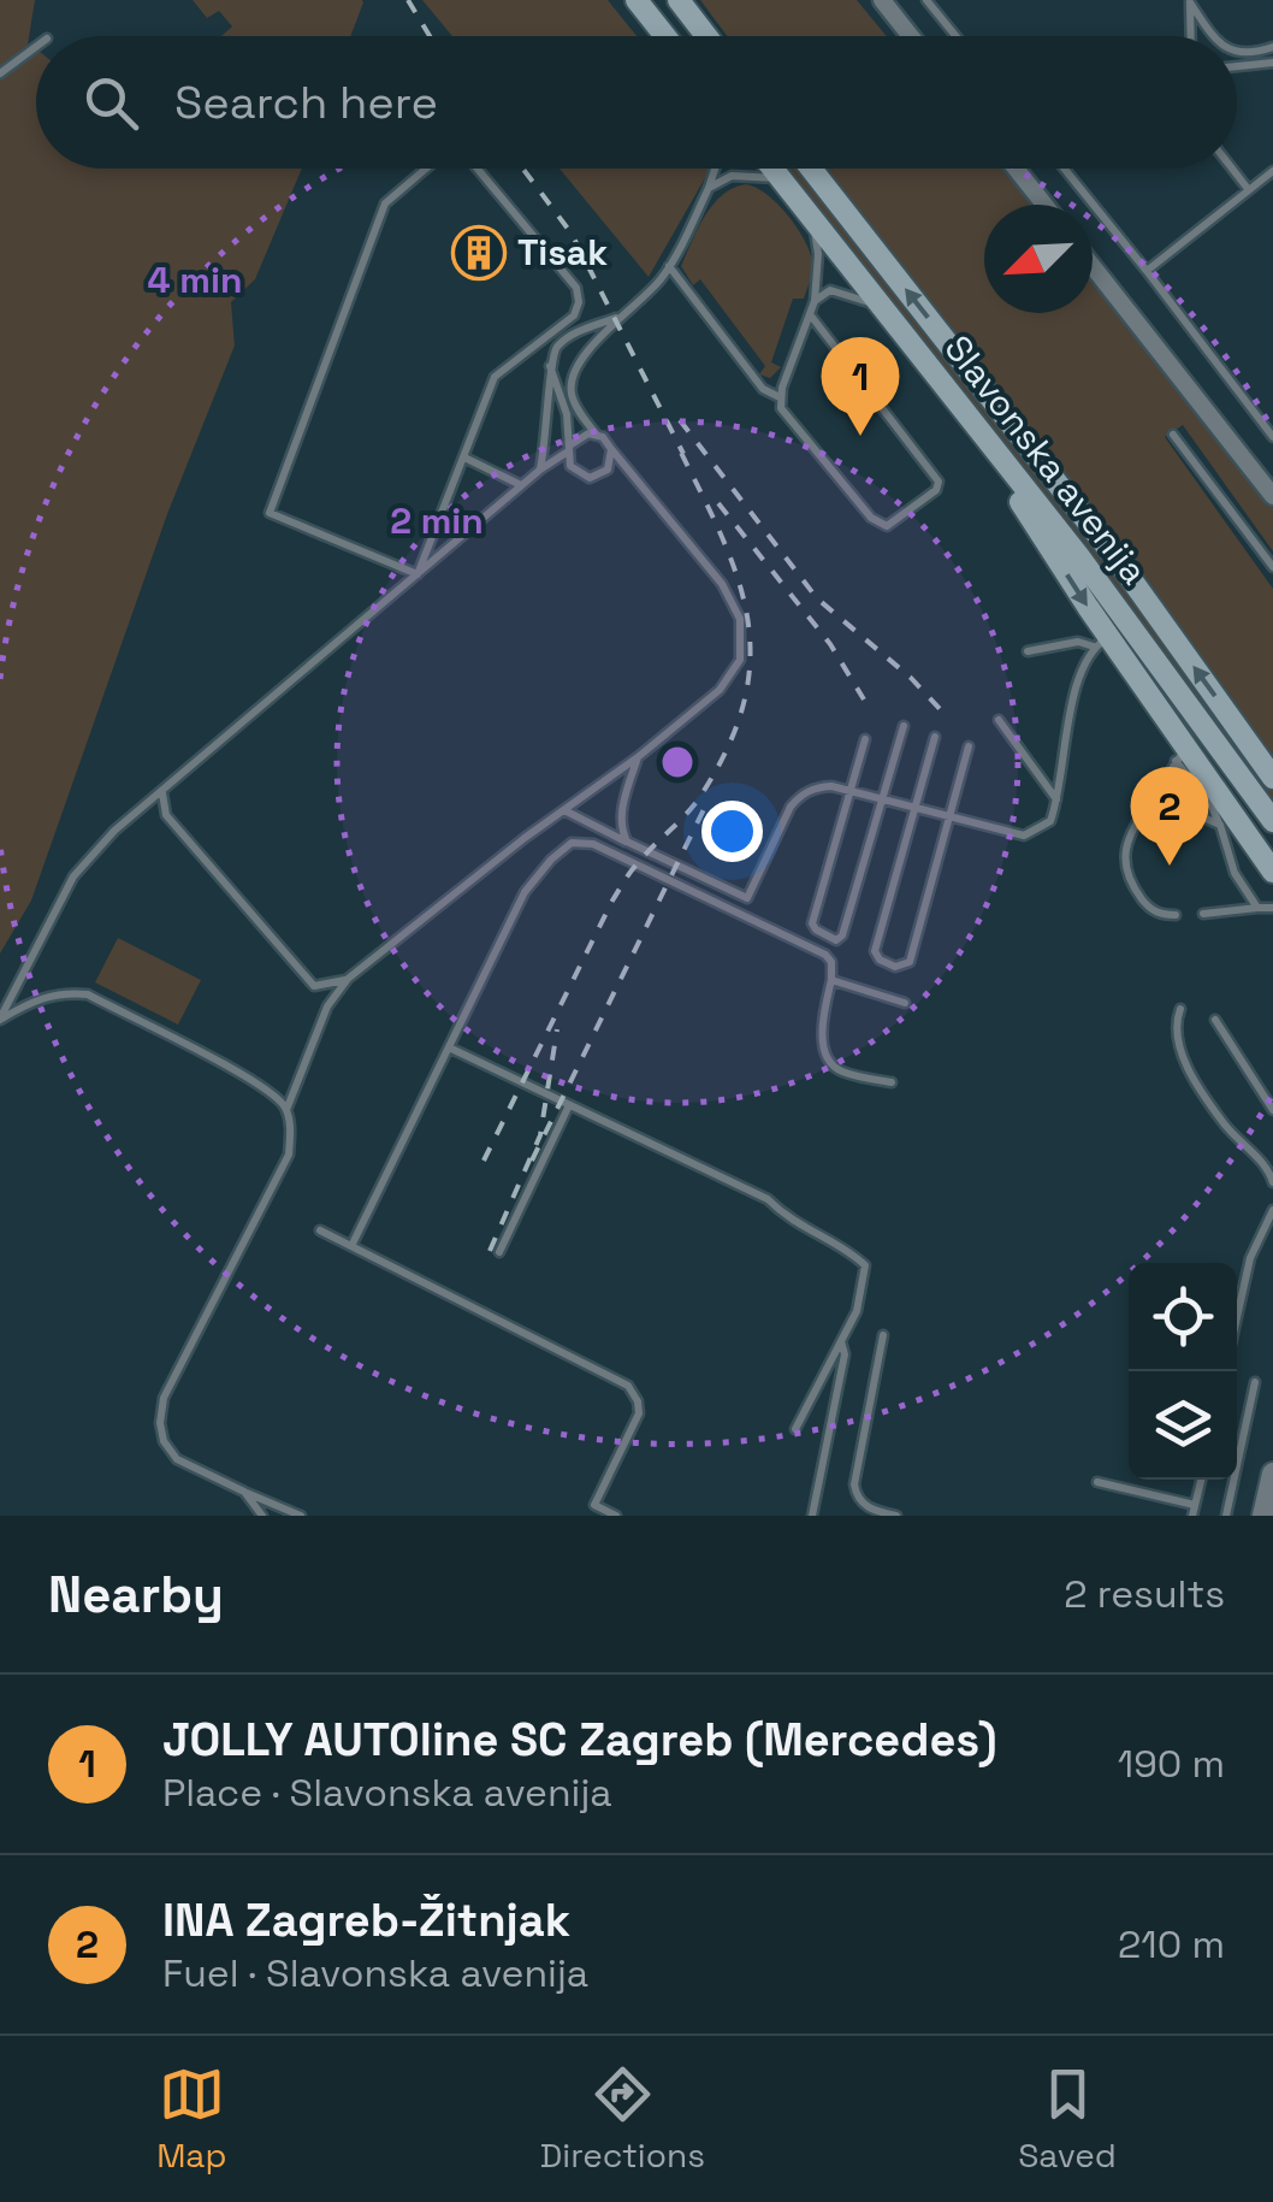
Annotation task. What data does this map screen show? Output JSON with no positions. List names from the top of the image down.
{
  "streets": {
    "main road": ["Slavonska avenija"]
  },
  "places": {
    "building": ["Tisak"]
  },
  "north": "bottom left",
  "page": {
    "search": "Search here",
    "pins": ["1", "2"],
    "heading": ["Nearby", "2 results"],
    "list": [
      {
        "mark": "1",
        "name": "JOLLY AUTOline SC Zagreb (Mercedes)",
        "note": "Place · Slavonska avenija",
        "value": "190 m"
      },
      {
        "mark": "2",
        "name": "INA Zagreb-Žitnjak",
        "note": "Fuel · Slavonska avenija",
        "value": "210 m"
      }
    ],
    "nav": ["Map", "Directions", "Saved"]
  },
  "rings": ["4 min", "2 min"]
}
